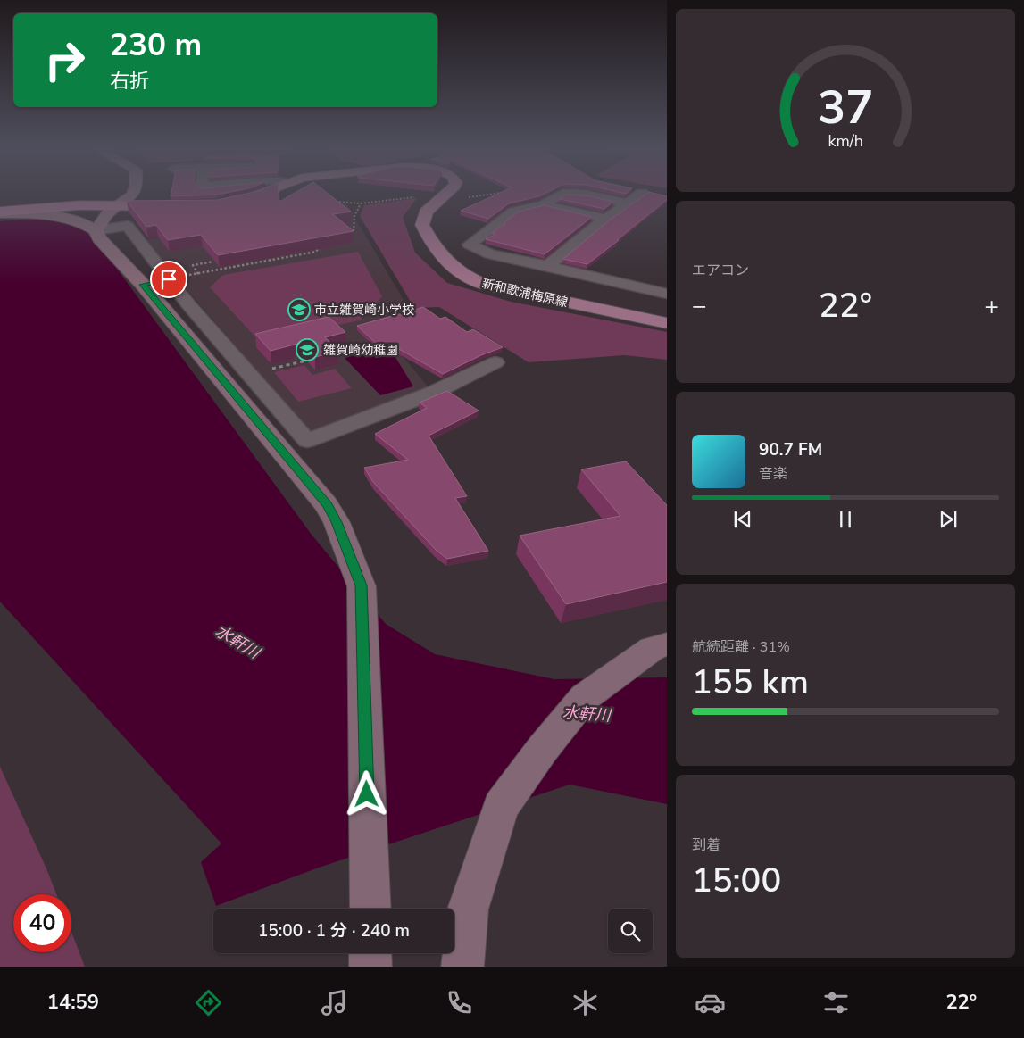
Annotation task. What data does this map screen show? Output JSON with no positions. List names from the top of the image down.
{
  "streets": {
    "main road": ["新和歌浦梅原線"]
  },
  "water": ["水軒川"],
  "places": {
    "school or university": ["市立雑賀崎小学校", "雑賀崎幼稚園"]
  },
  "page": {
    "turn": ["230 m", "右折"],
    "tile": [
      "エアコン",
      ["航続距離 · 31%", "155 km"],
      ["到着", "15:00"]
    ],
    "heat": ["−", "22°", "+"],
    "song": ["90.7 FM", "音楽"],
    "limit": "40",
    "trip": "15:00 · 1 分 · 240 m",
    "tabs": ["14:59", "22°"],
    "gauge": ["37", "km/h"]
  }
}
